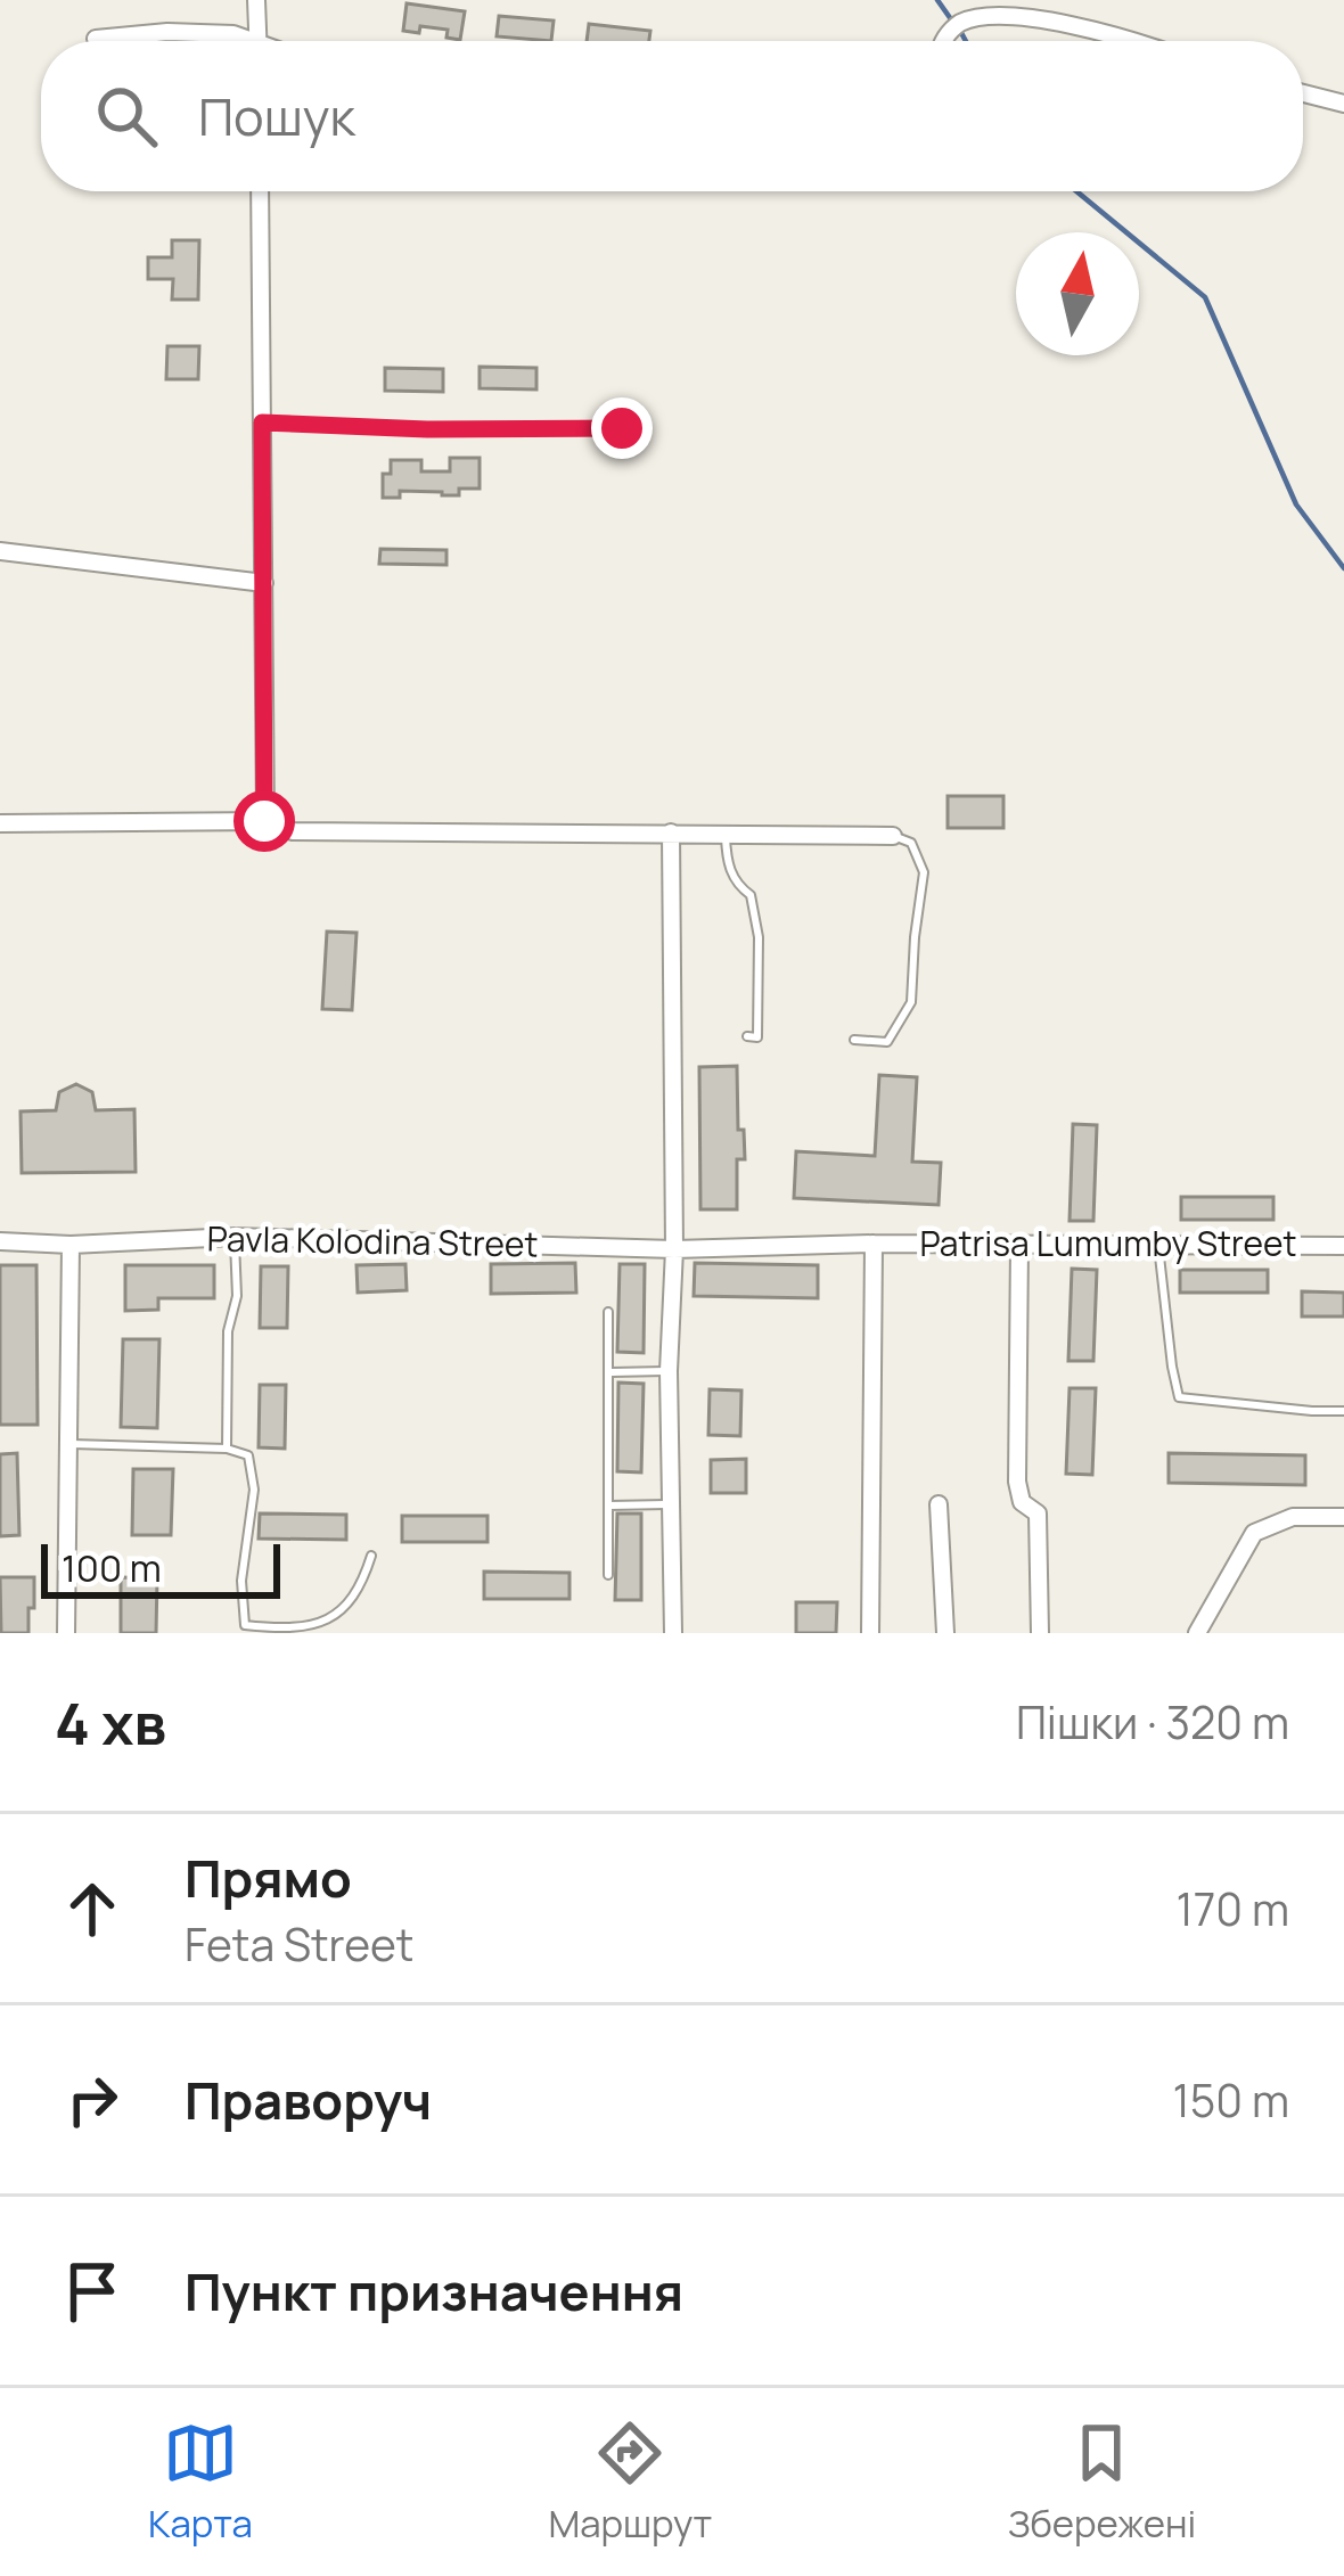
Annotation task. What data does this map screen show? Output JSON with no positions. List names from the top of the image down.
{
  "streets": {
    "street": ["Pavla Kolodina Street", "Patrisa Lumumby Street"]
  },
  "crossings": [
    ["Pavla Kolodina Street", "Patrisa Lumumby Street"]
  ],
  "scale_bar": "100 m",
  "north": "top",
  "page": {
    "search": "Пошук",
    "scale": "100 m",
    "heading": ["4 хв", "Пішки · 320 m"],
    "list": [
      ["Прямо", "Feta Street", "170 m"],
      ["Праворуч", "150 m"],
      "Пункт призначення"
    ],
    "nav": ["Карта", "Маршрут", "Збережені"]
  }
}
